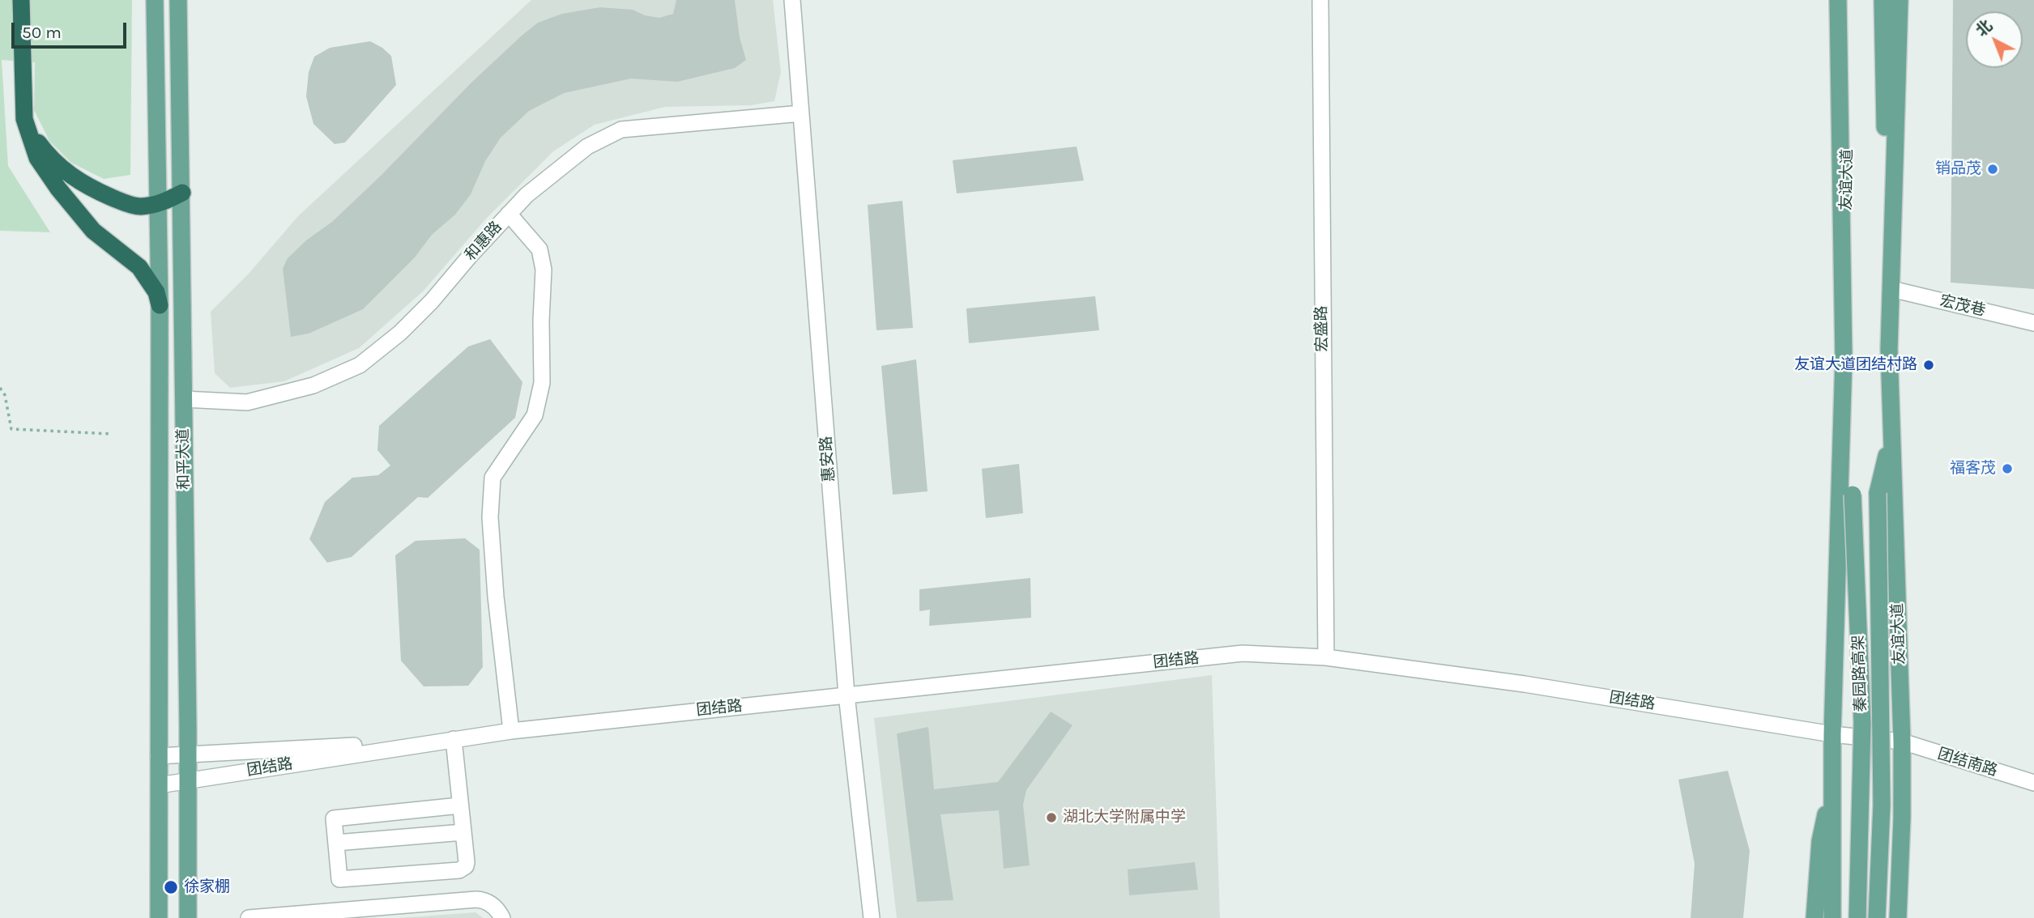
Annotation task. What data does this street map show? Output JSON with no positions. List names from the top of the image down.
{
  "streets": {
    "main road": ["友谊大道", "和平大道", "秦园路高架"],
    "street": [
      "和惠路",
      "宏茂巷",
      "宏盛路",
      "惠安路",
      "团结路",
      "团结南路"
    ]
  },
  "crossings": [
    ["友谊大道", "宏茂巷"],
    ["友谊大道", "团结路"],
    ["友谊大道", "秦园路高架"],
    ["友谊大道", "团结南路"],
    ["和惠路", "和平大道"],
    ["和惠路", "惠安路"],
    ["宏盛路", "团结路"],
    ["和平大道", "团结路"],
    ["惠安路", "团结路"],
    ["团结路", "团结南路"]
  ],
  "places": [
    "销品茂",
    "友谊大道团结村路",
    "福客茂",
    "湖北大学附属中学",
    "徐家棚"
  ],
  "scale_bar": "50 m",
  "north": "top left"
}
